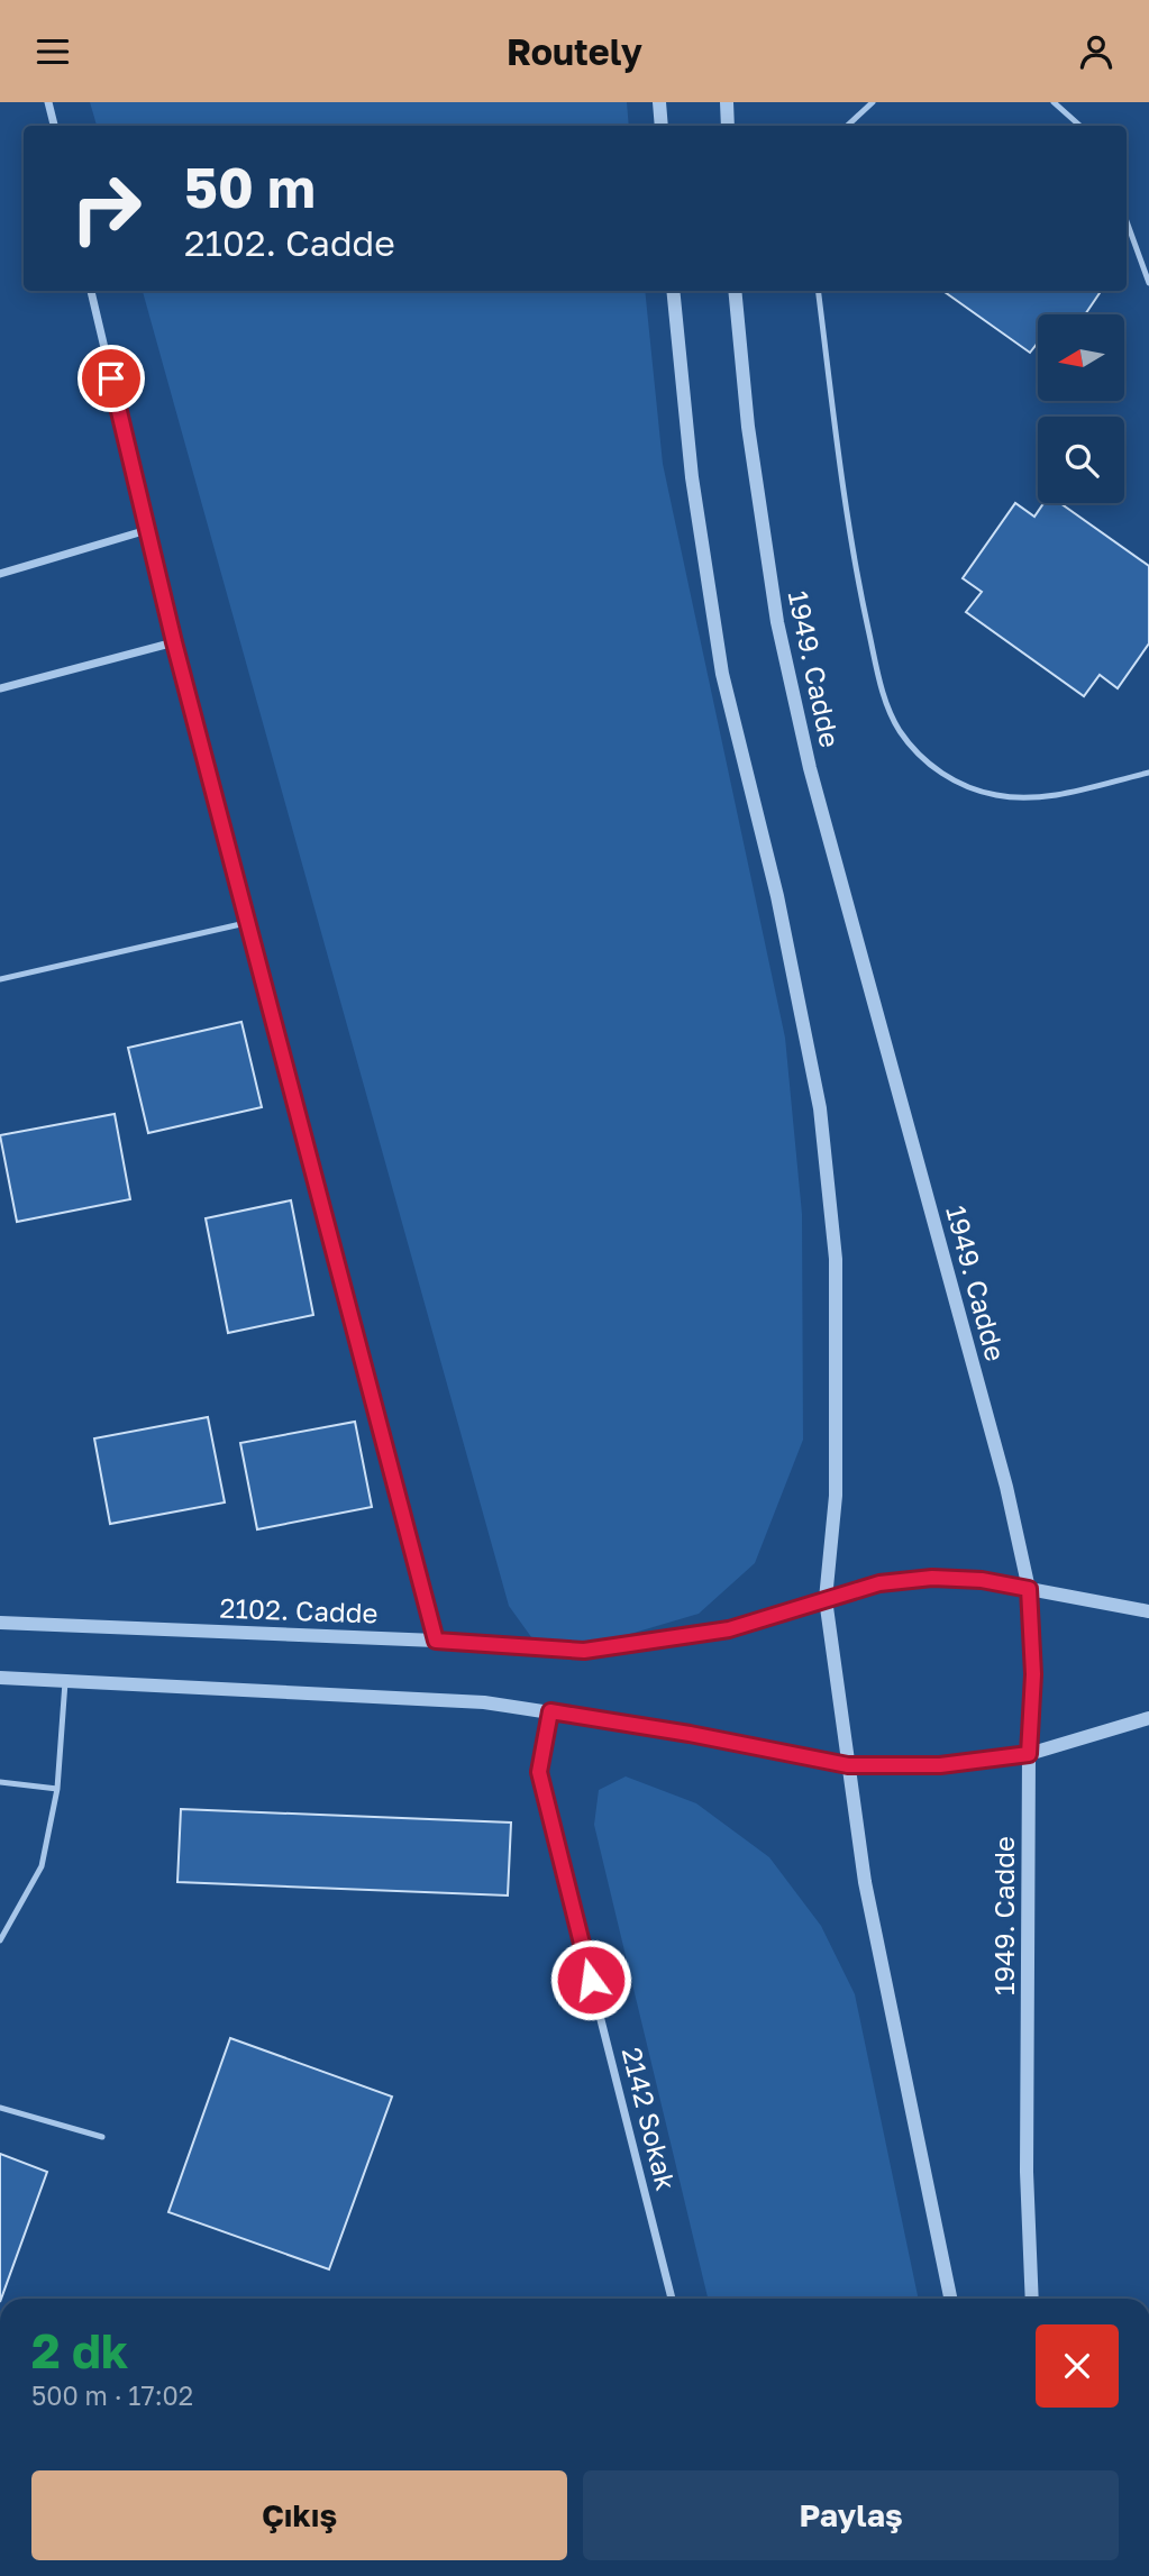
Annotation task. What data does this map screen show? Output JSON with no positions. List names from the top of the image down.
{
  "streets": {
    "street": ["1949. Cadde", "2102. Cadde", "2142 Sokak"]
  },
  "crossings": [
    ["1949. Cadde", "2102. Cadde"]
  ],
  "north": "left",
  "page": {
    "header": "Routely",
    "turn": ["50 m", "2102. Cadde"],
    "heading": ["2 dk", "500 m · 17:02"],
    "buttons": ["Çıkış", "Paylaş"]
  }
}
